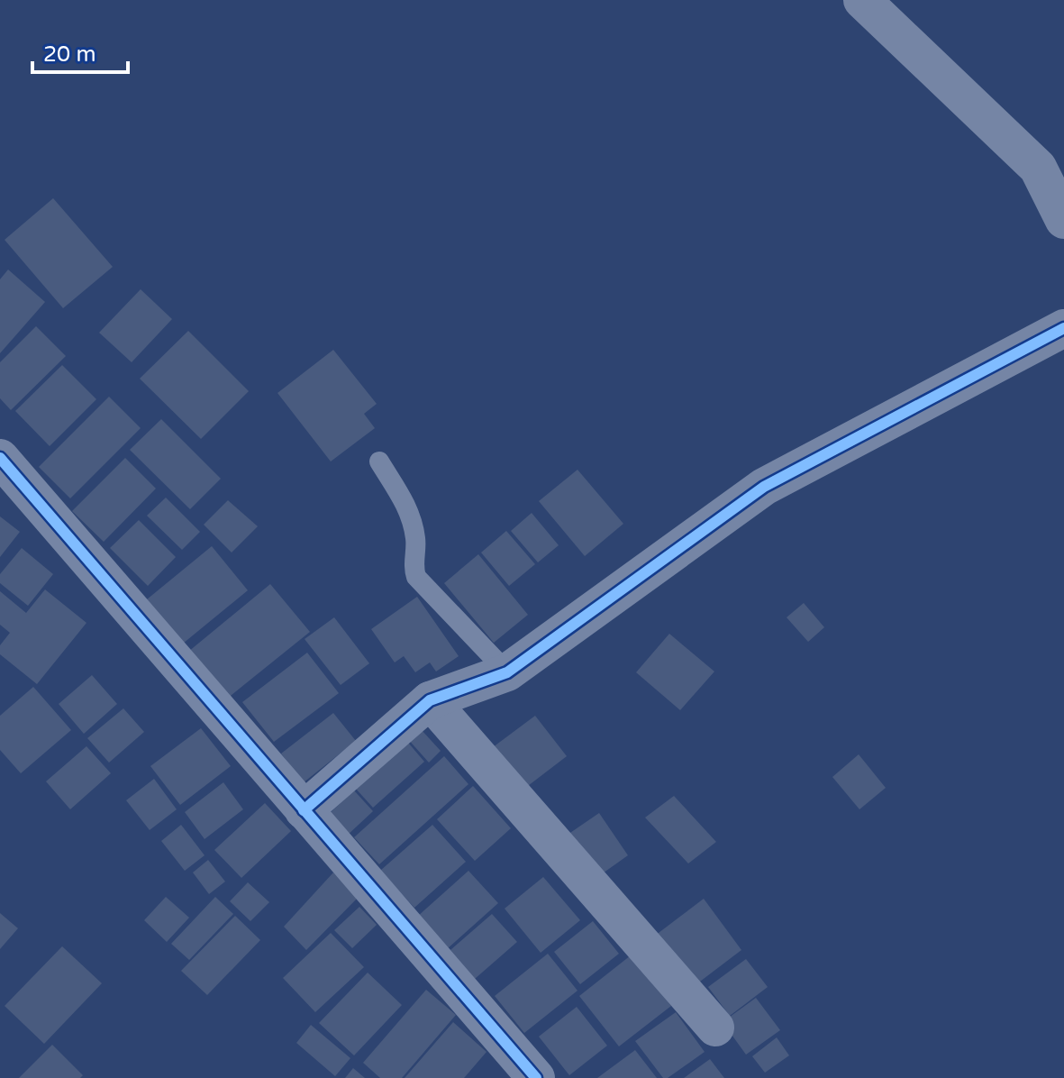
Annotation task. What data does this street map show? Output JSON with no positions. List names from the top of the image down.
{
  "scale_bar": "20 m"
}
